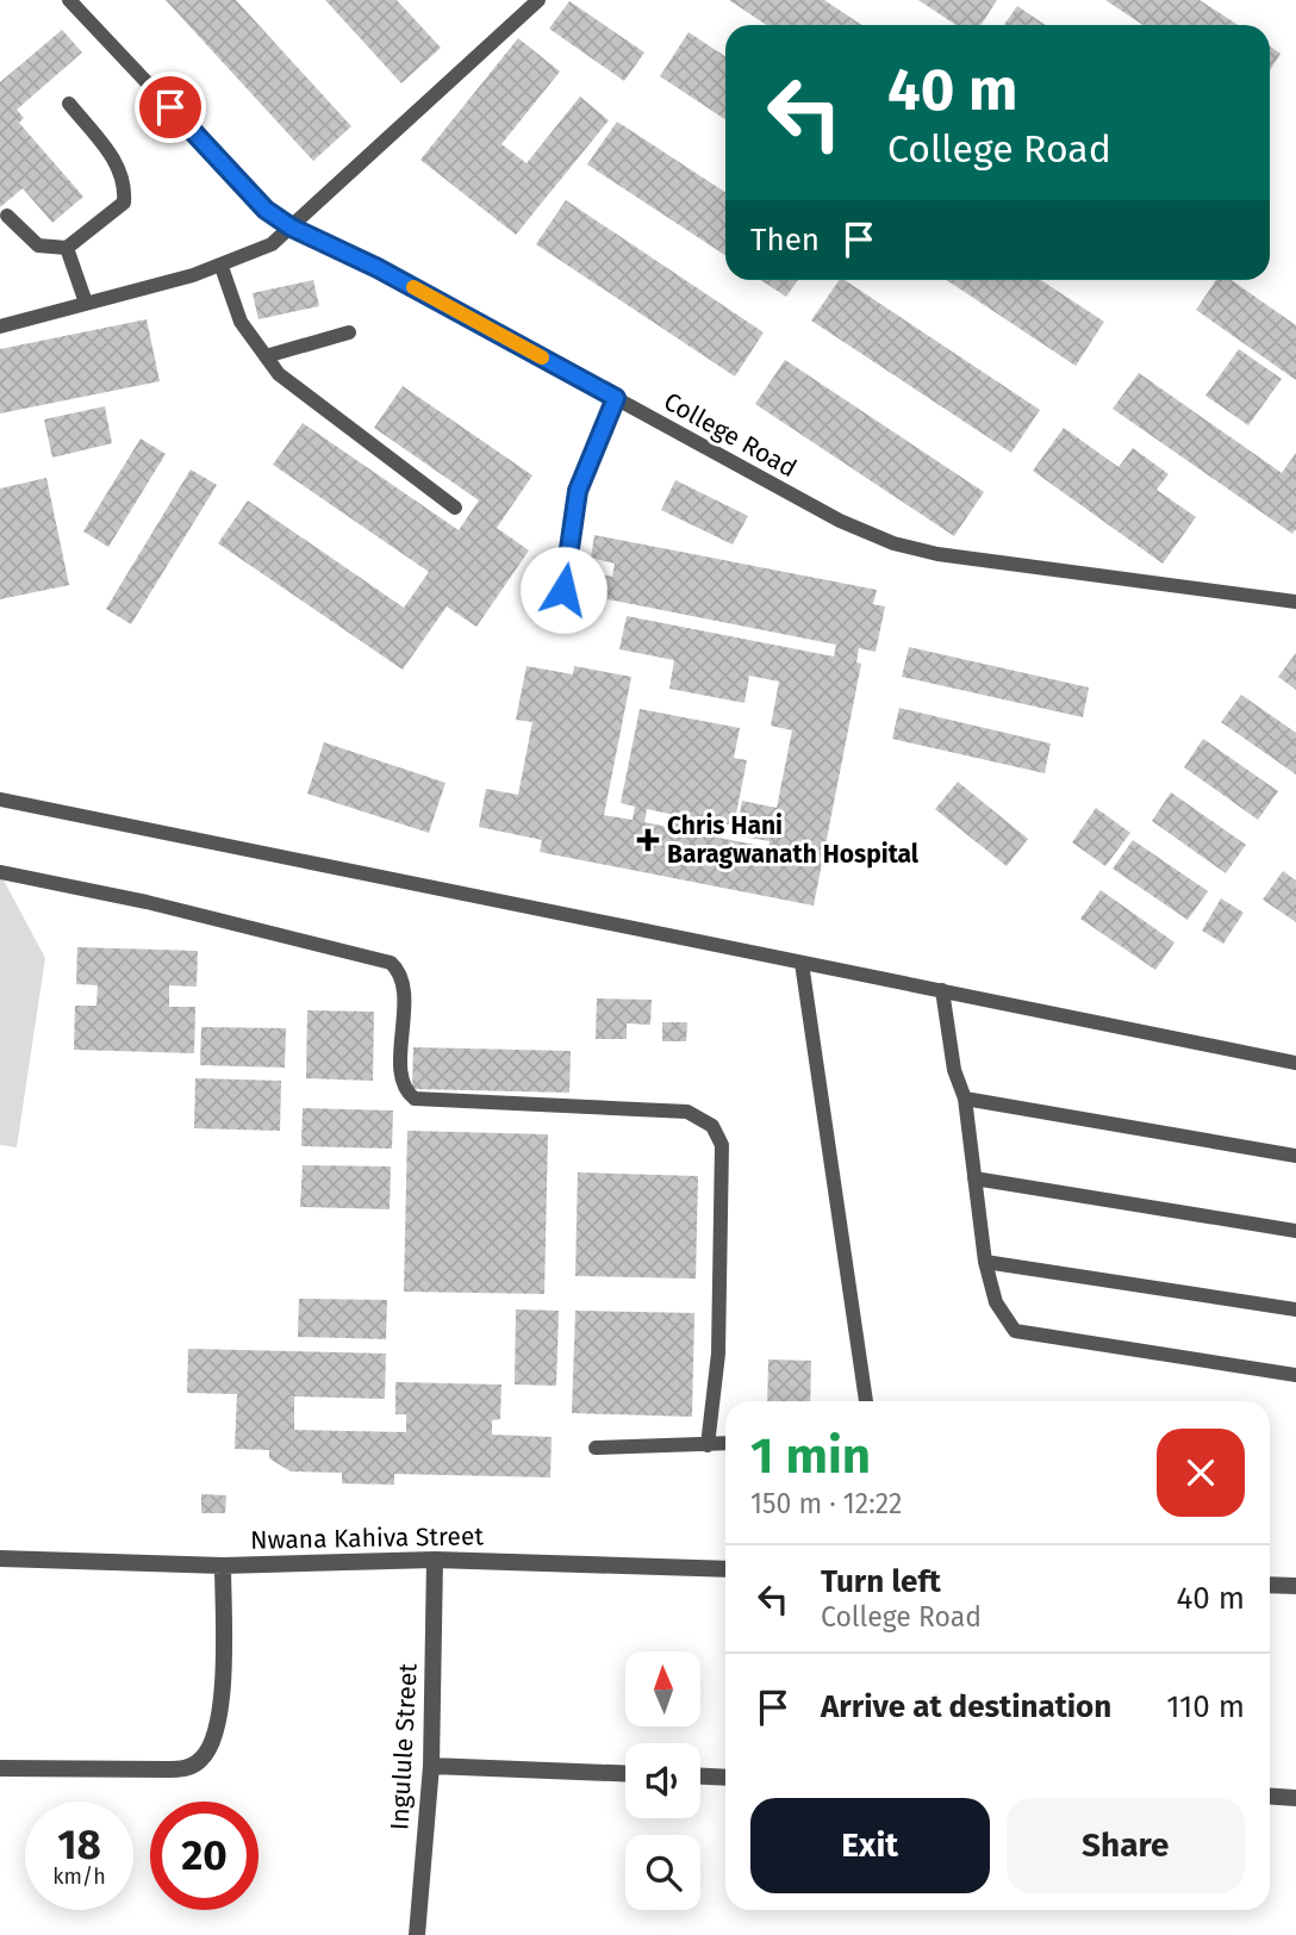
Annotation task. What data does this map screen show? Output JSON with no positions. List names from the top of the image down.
{
  "streets": {
    "street": ["Nwana Kahiva Street", "Ingulule Street"],
    "lane": ["College Road"]
  },
  "crossings": [
    ["Nwana Kahiva Street", "Ingulule Street"]
  ],
  "places": {
    "health": ["Chris Hani Baragwanath Hospital"]
  },
  "north": "top",
  "page": {
    "turn": ["40 m", "College Road"],
    "then": "Then",
    "heading": ["1 min", "150 m · 12:22"],
    "list": [
      {
        "name": "Turn left",
        "note": "College Road",
        "value": "40 m"
      },
      {
        "name": "Arrive at destination",
        "value": "110 m"
      }
    ],
    "buttons": ["Exit", "Share"],
    "speed": "18 km/h",
    "limit": "20"
  }
}
